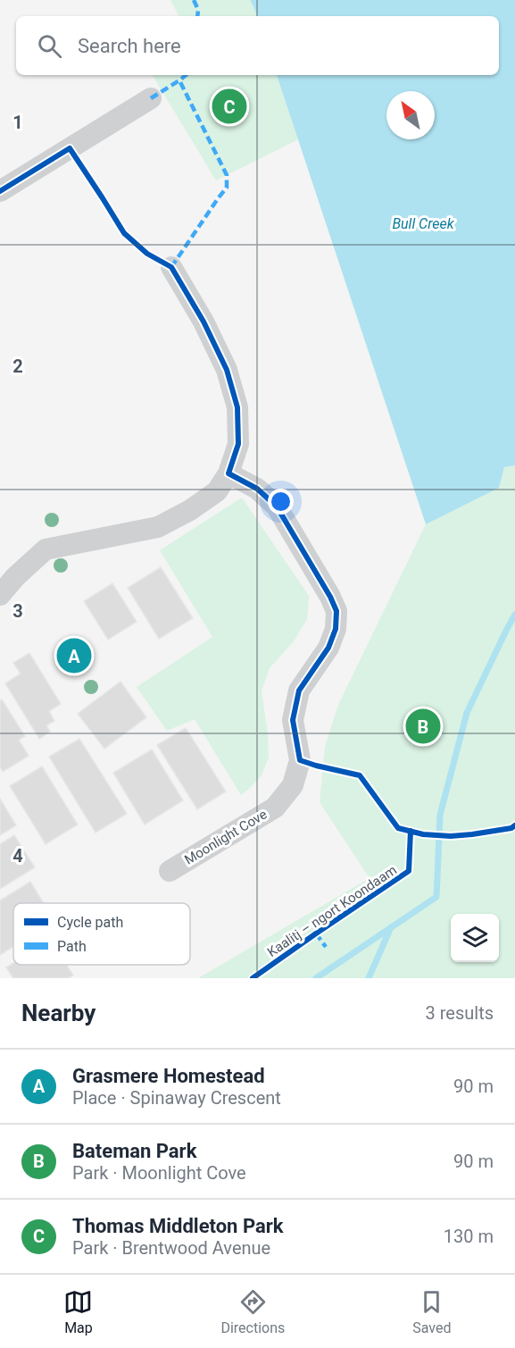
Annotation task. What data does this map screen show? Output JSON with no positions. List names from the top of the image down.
{
  "streets": {
    "street": ["Moonlight Cove"],
    "cycle path": ["Kaalitj – ngort Koondaam"]
  },
  "water": ["Bull Creek"],
  "legend": ["Cycle path", "Path"],
  "north": "top left",
  "page": {
    "search": "Search here",
    "pins": ["C", "A", "B"],
    "heading": ["Nearby", "3 results"],
    "list": [
      {
        "mark": "A",
        "name": "Grasmere Homestead",
        "note": "Place · Spinaway Crescent",
        "value": "90 m"
      },
      {
        "mark": "B",
        "name": "Bateman Park",
        "note": "Park · Moonlight Cove",
        "value": "90 m"
      },
      {
        "mark": "C",
        "name": "Thomas Middleton Park",
        "note": "Park · Brentwood Avenue",
        "value": "130 m"
      }
    ],
    "nav": ["Map", "Directions", "Saved"]
  },
  "grid": {
    "rows": [
      "1",
      "2",
      "3",
      "4"
    ]
  }
}
